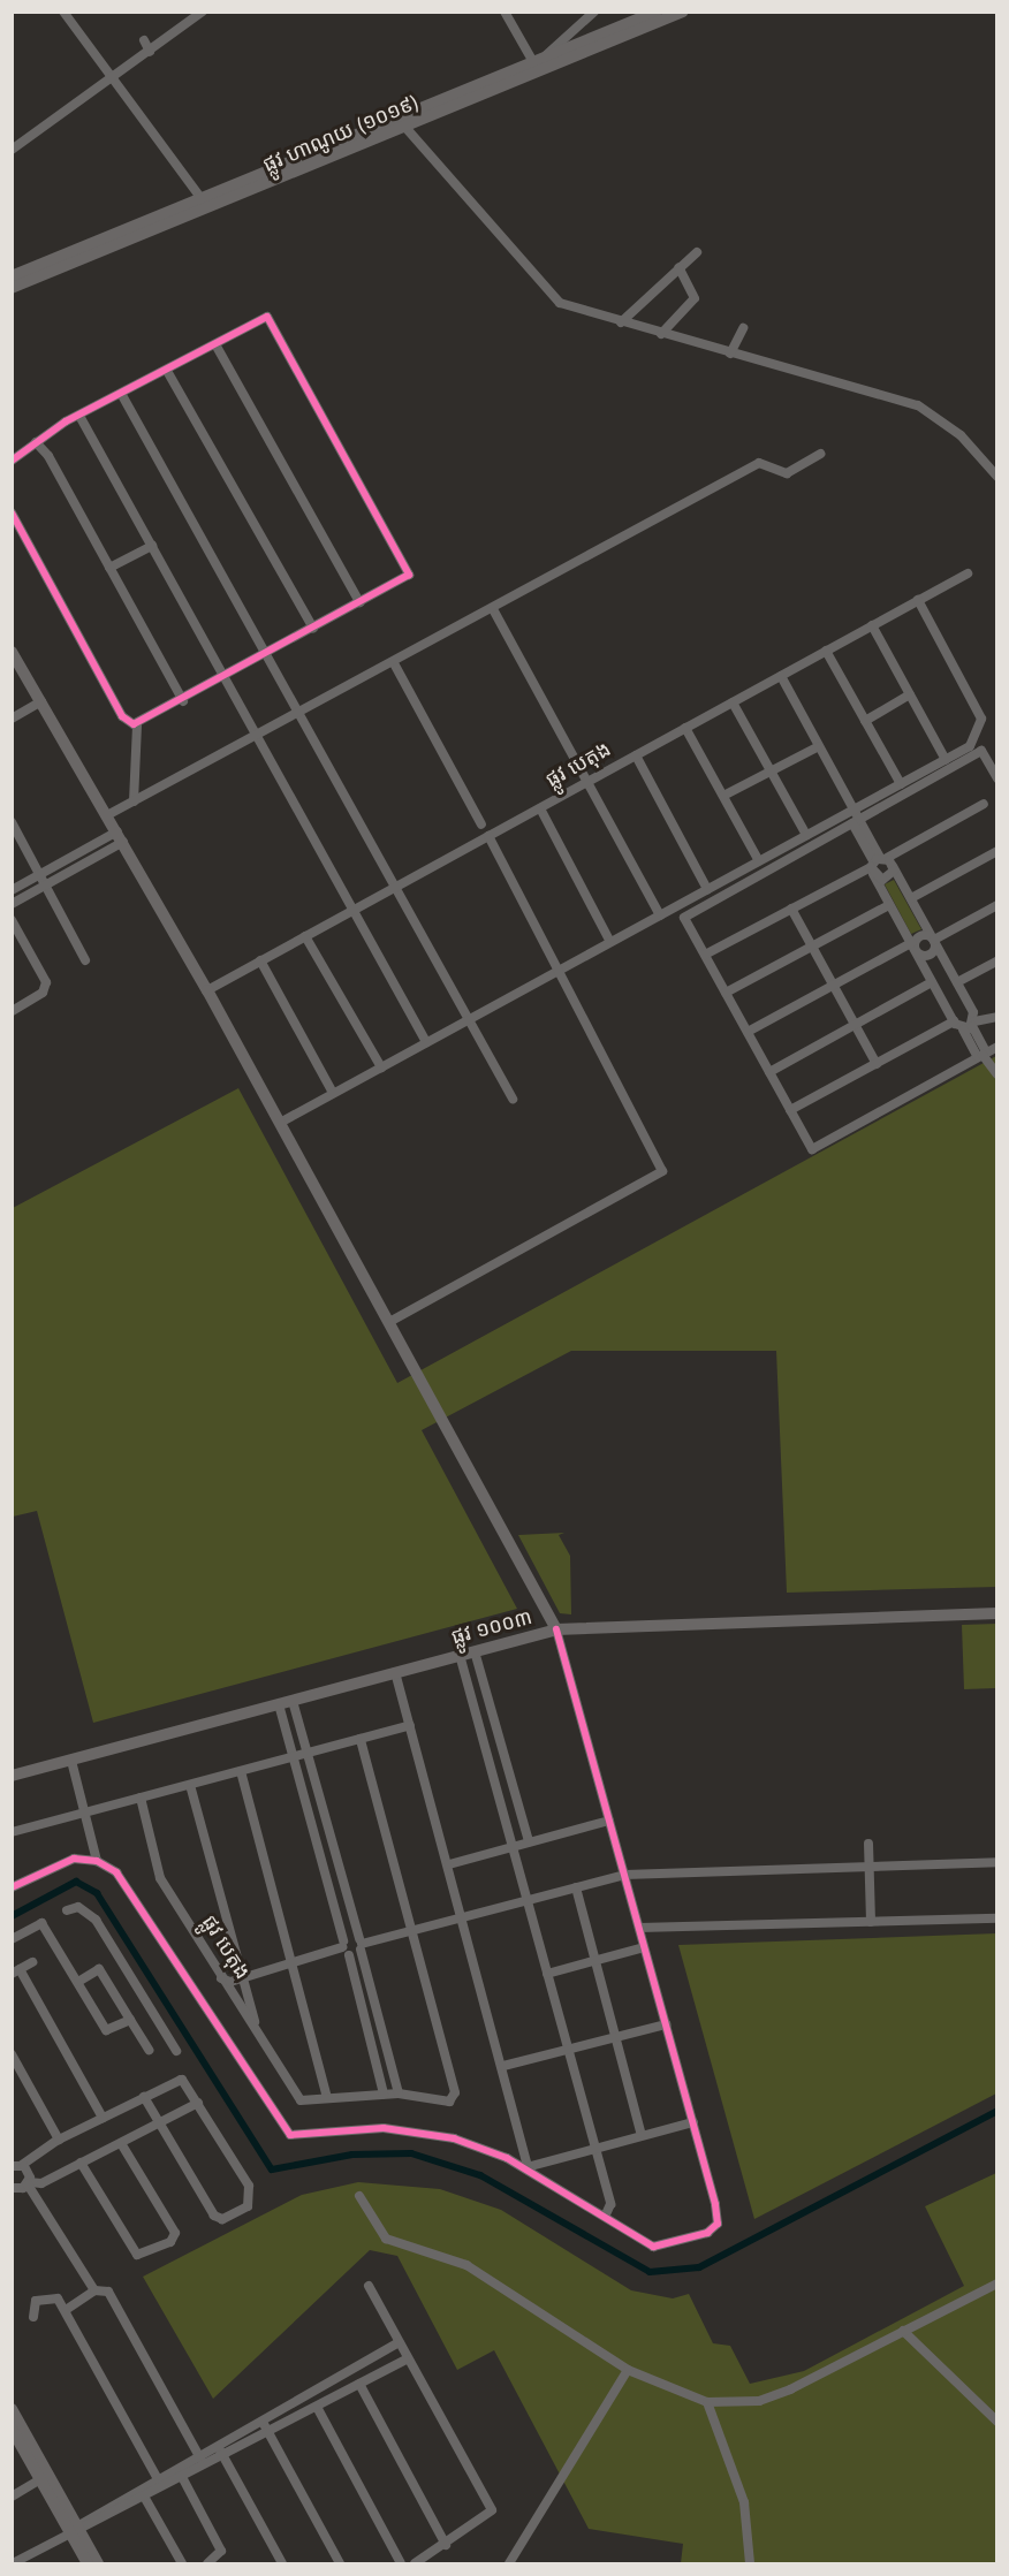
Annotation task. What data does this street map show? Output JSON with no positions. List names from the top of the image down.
{
  "streets": {
    "main road": ["ផ្លូវ ហាណូយ (១០១៩)", "ផ្លូវ ១០០៣"],
    "street": ["ផ្លូវ បេតុង"]
  }
}
